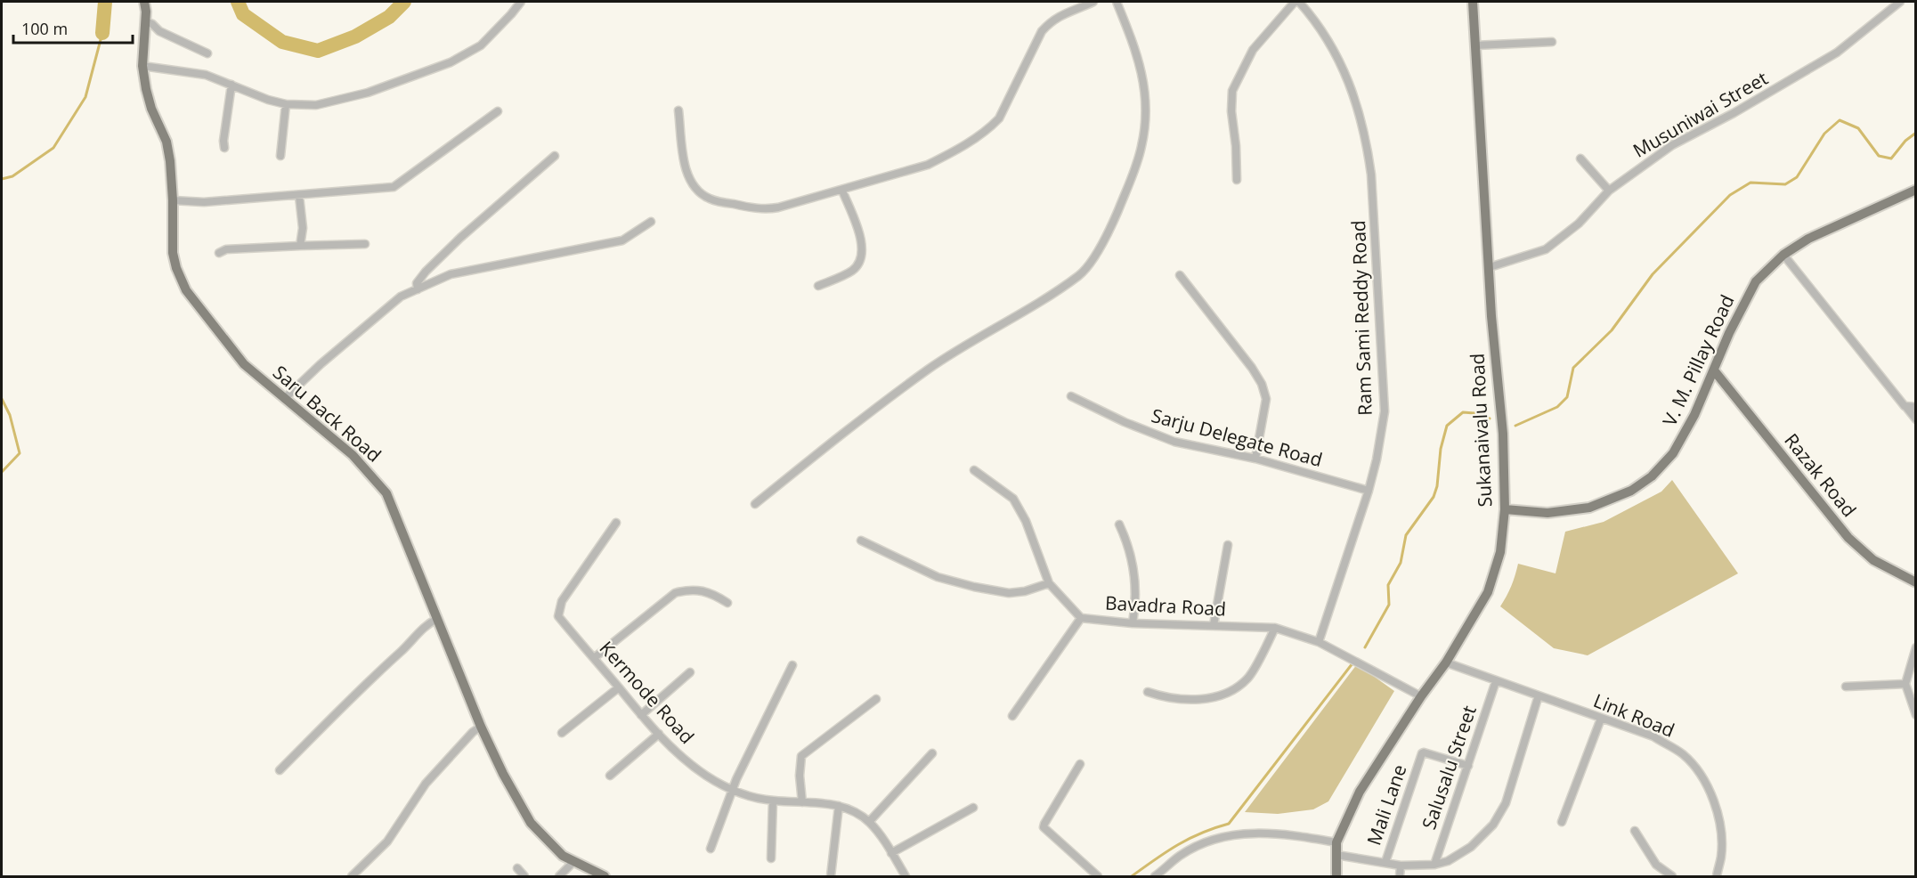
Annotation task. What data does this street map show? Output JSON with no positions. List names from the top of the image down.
{
  "streets": {
    "main road": [
      "V. M. Pillay Road",
      "Saru Back Road",
      "Sukanaivalu Road",
      "Razak Road"
    ],
    "street": [
      "Musuniwai Street",
      "Ram Sami Reddy Road",
      "Sarju Delegate Road",
      "Bavadra Road",
      "Kermode Road",
      "Link Road",
      "Salusalu Street",
      "Mali Lane"
    ]
  },
  "crossings": [
    ["Musuniwai Street", "Sukanaivalu Road"],
    ["Ram Sami Reddy Road", "Sarju Delegate Road"],
    ["Ram Sami Reddy Road", "Bavadra Road"],
    ["V. M. Pillay Road", "Sukanaivalu Road"],
    ["V. M. Pillay Road", "Razak Road"],
    ["Sukanaivalu Road", "Bavadra Road"],
    ["Sukanaivalu Road", "Link Road"],
    ["Link Road", "Salusalu Street"],
    ["Salusalu Street", "Mali Lane"]
  ],
  "scale_bar": "100 m"
}
